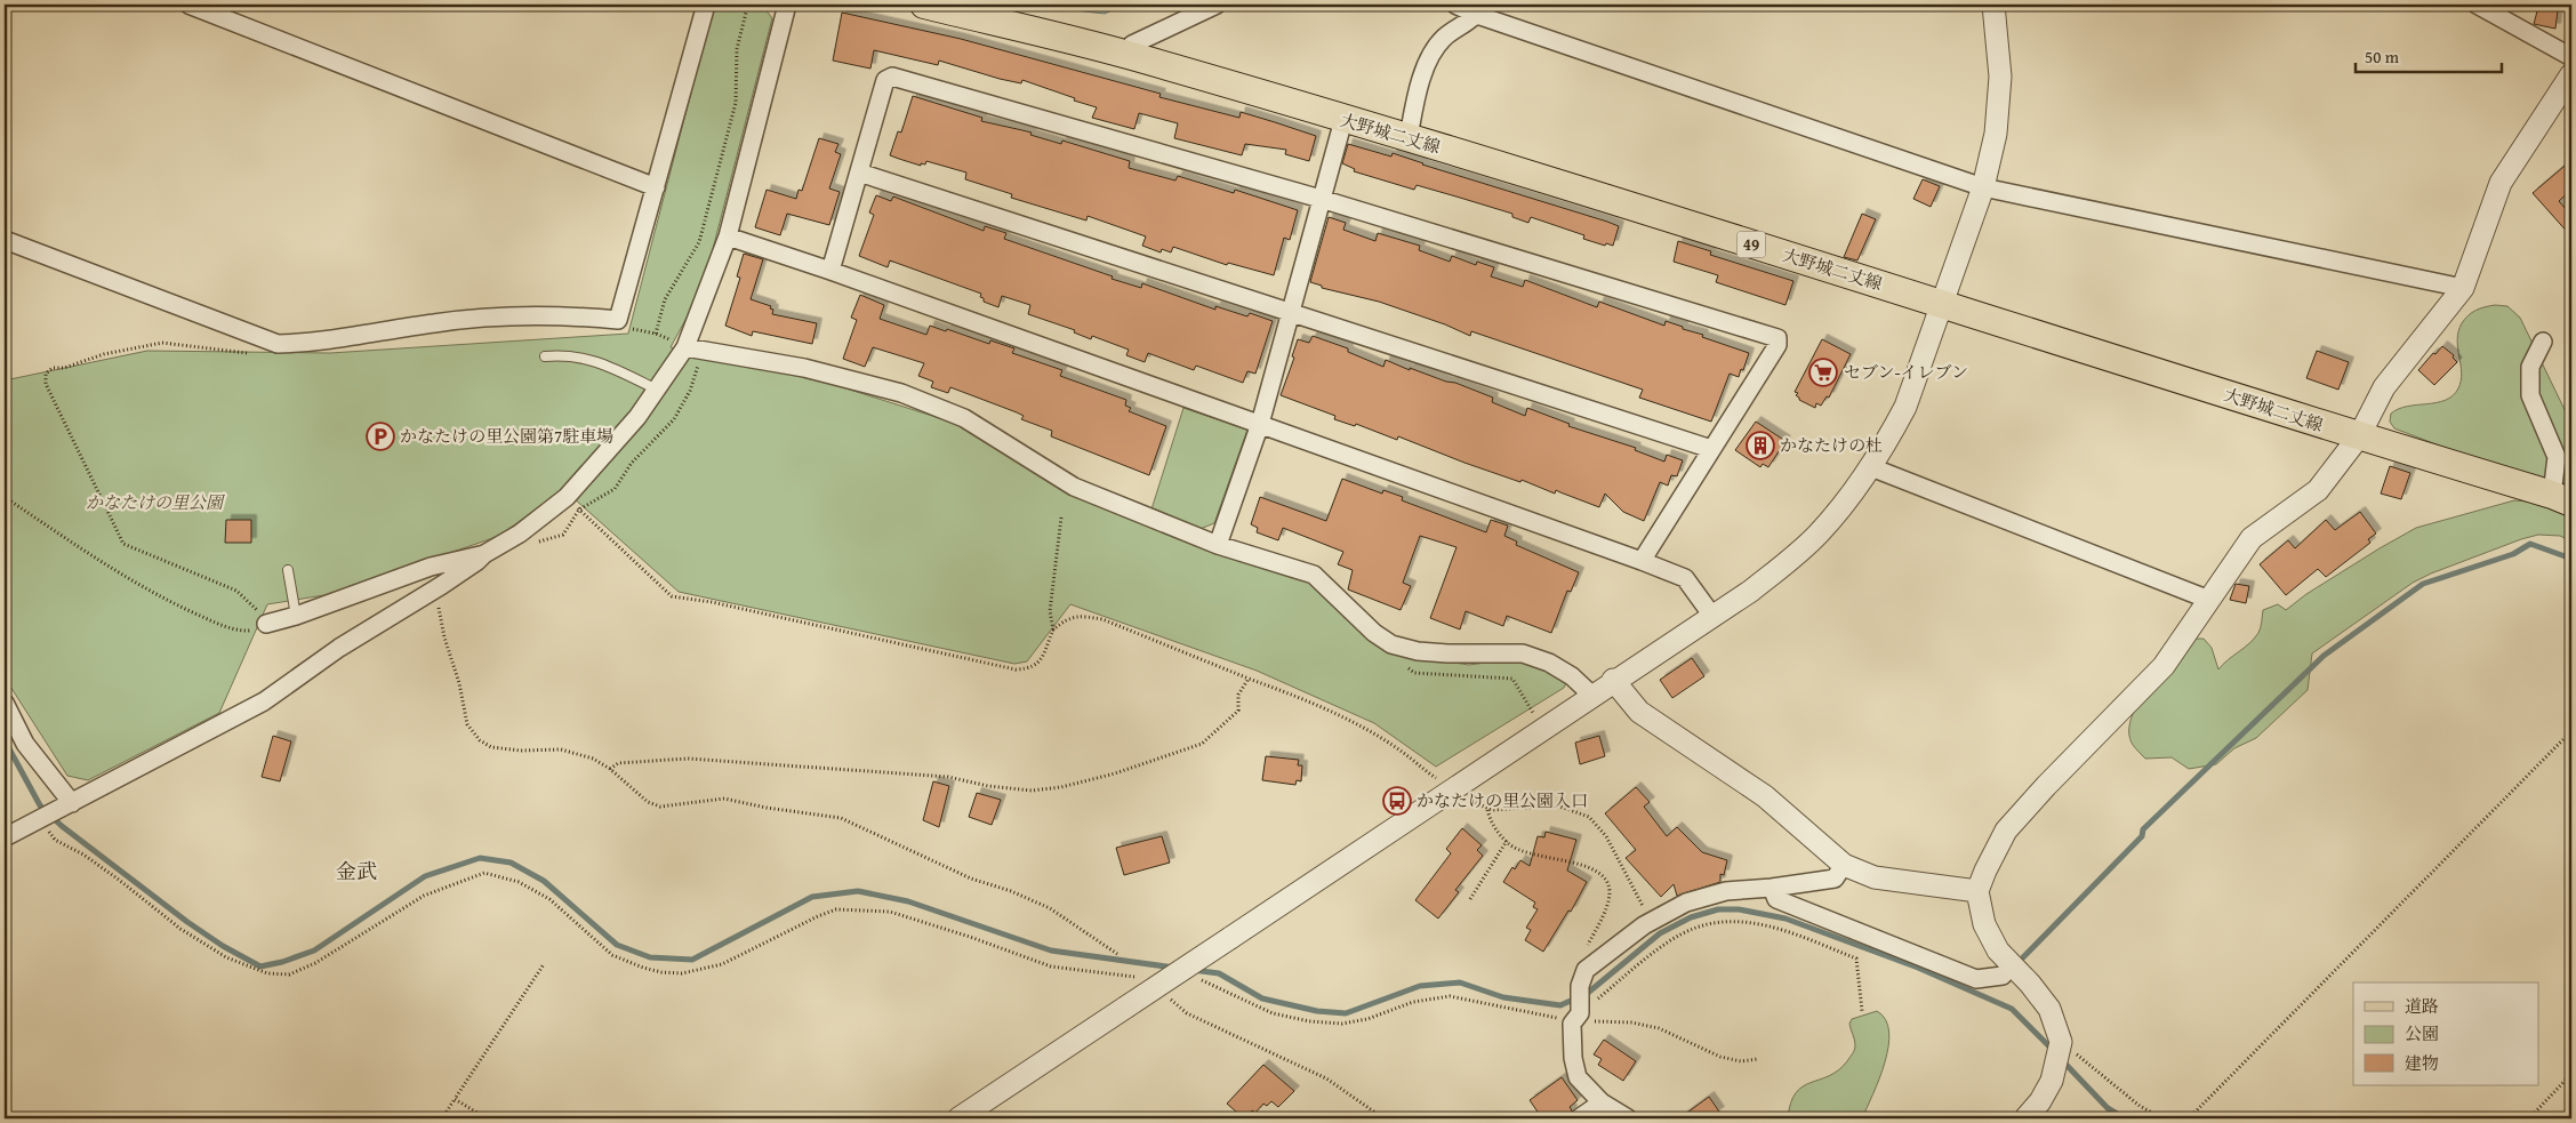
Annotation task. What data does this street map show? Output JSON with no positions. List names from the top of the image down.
{
  "streets": {
    "main road": ["大野城二丈線", "49"]
  },
  "districts": ["金武"],
  "parks": ["かなたけの里公園"],
  "places": {
    "supermarket": ["セブン-イレブン"],
    "parking": ["かなたけの里公園第7駐車場"],
    "building": ["かなたけの杜"],
    "bus stop": ["かなたけの里公園入口"]
  },
  "legend": ["道路", "公園", "建物"],
  "scale_bar": "50 m"
}
